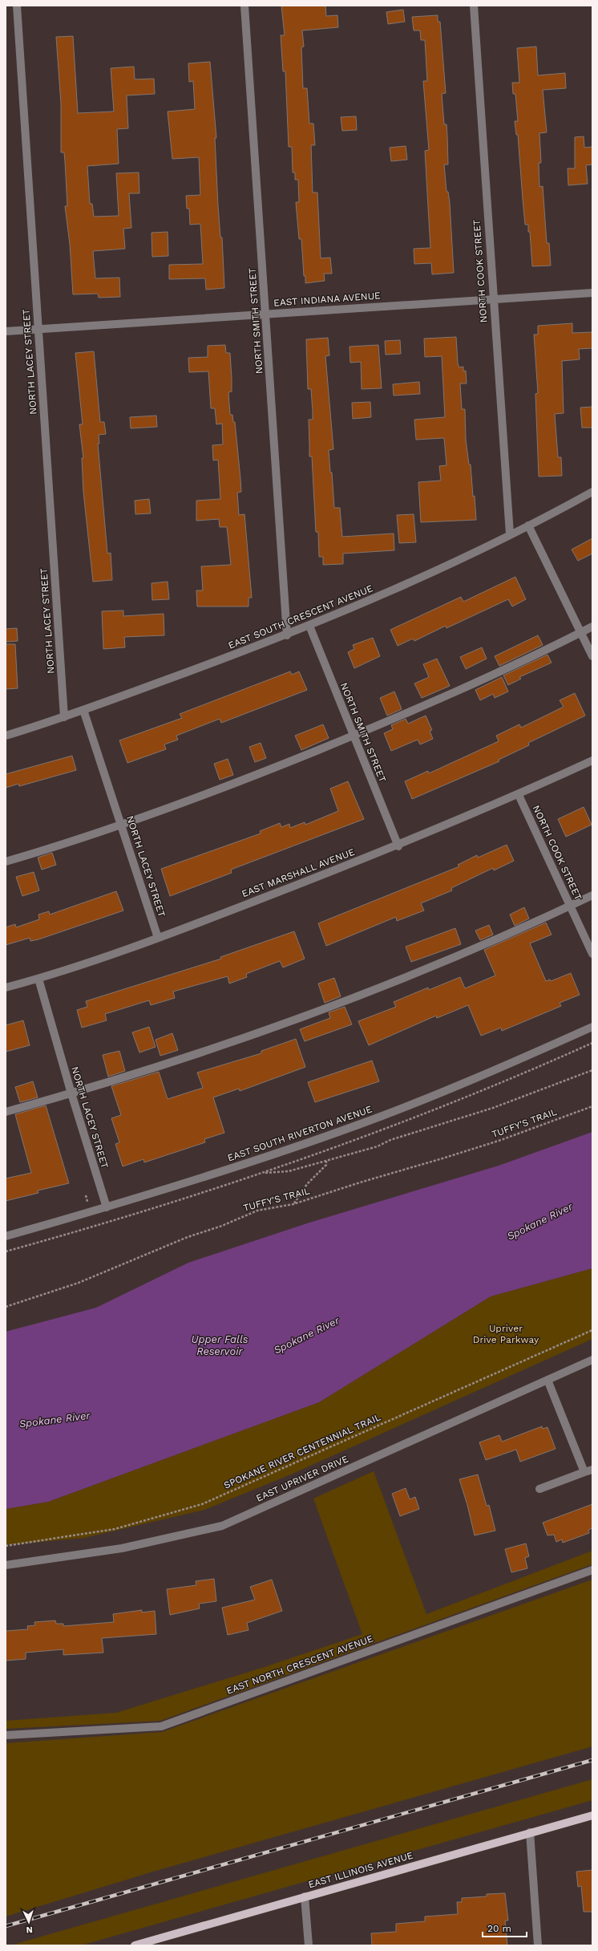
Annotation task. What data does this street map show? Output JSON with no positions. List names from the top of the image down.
{
  "streets": {
    "main road": ["EAST ILLINOIS AVENUE"],
    "street": [
      "NORTH COOK STREET",
      "EAST INDIANA AVENUE",
      "NORTH SMITH STREET",
      "NORTH LACEY STREET",
      "EAST SOUTH CRESCENT AVENUE",
      "EAST MARSHALL AVENUE",
      "EAST SOUTH RIVERTON AVENUE",
      "EAST UPRIVER DRIVE",
      "EAST NORTH CRESCENT AVENUE"
    ],
    "path": ["TUFFY'S TRAIL", "SPOKANE RIVER CENTENNIAL TRAIL"]
  },
  "crossings": [
    ["NORTH COOK STREET", "EAST INDIANA AVENUE"],
    ["NORTH COOK STREET", "EAST SOUTH CRESCENT AVENUE"],
    ["NORTH COOK STREET", "EAST MARSHALL AVENUE"],
    ["EAST INDIANA AVENUE", "NORTH SMITH STREET"],
    ["EAST INDIANA AVENUE", "NORTH LACEY STREET"],
    ["NORTH SMITH STREET", "EAST SOUTH CRESCENT AVENUE"],
    ["NORTH SMITH STREET", "EAST MARSHALL AVENUE"],
    ["NORTH LACEY STREET", "EAST SOUTH CRESCENT AVENUE"],
    ["NORTH LACEY STREET", "EAST MARSHALL AVENUE"],
    ["NORTH LACEY STREET", "EAST SOUTH RIVERTON AVENUE"]
  ],
  "water": ["Spokane River", "Upper Falls Reservoir"],
  "parks": ["Upriver Drive Parkway"],
  "scale_bar": "20 m",
  "north": "bottom"
}
